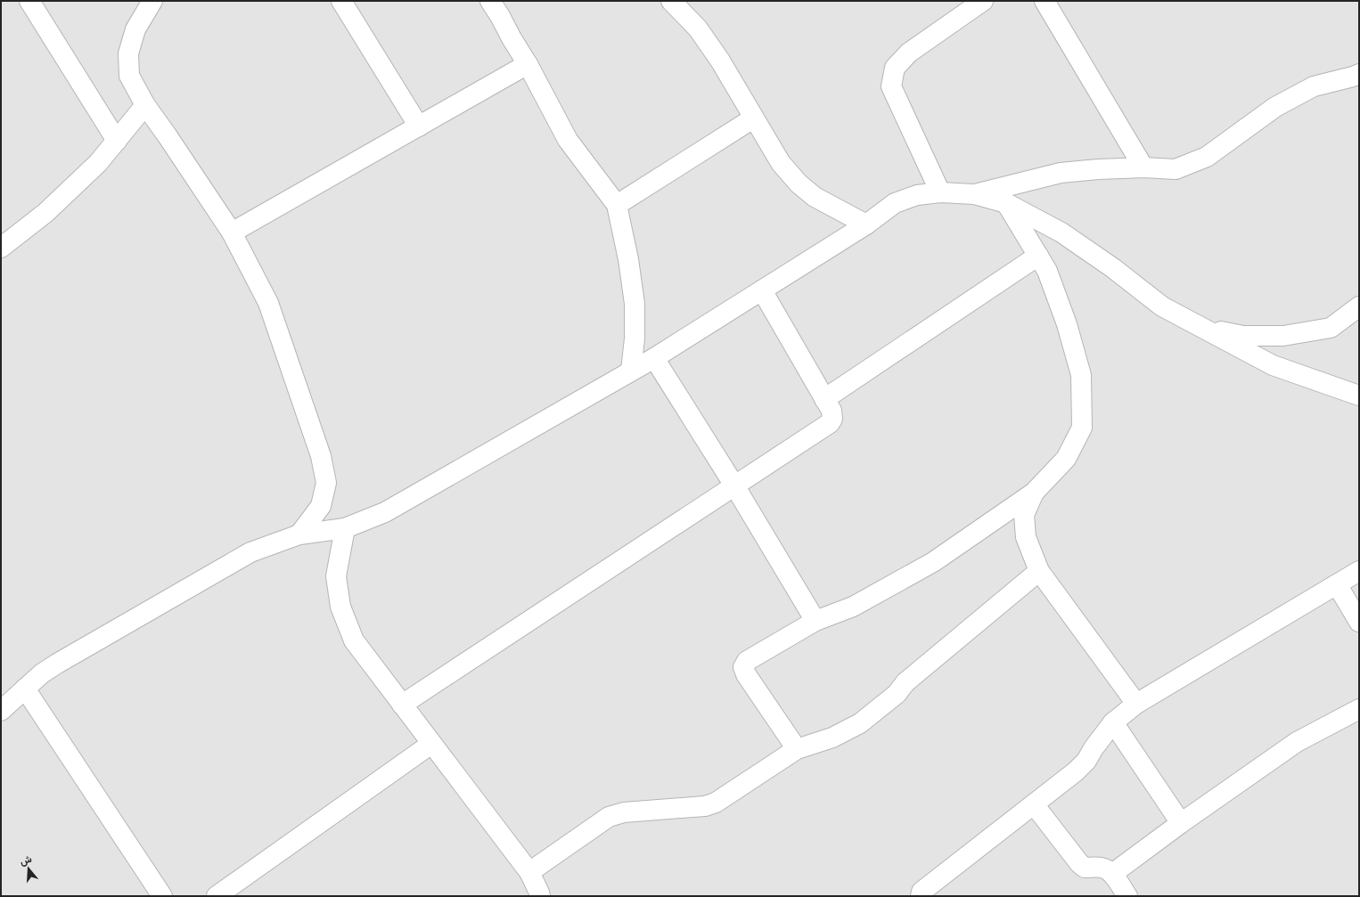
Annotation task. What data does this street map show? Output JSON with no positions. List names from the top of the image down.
{
  "north": "top"
}
